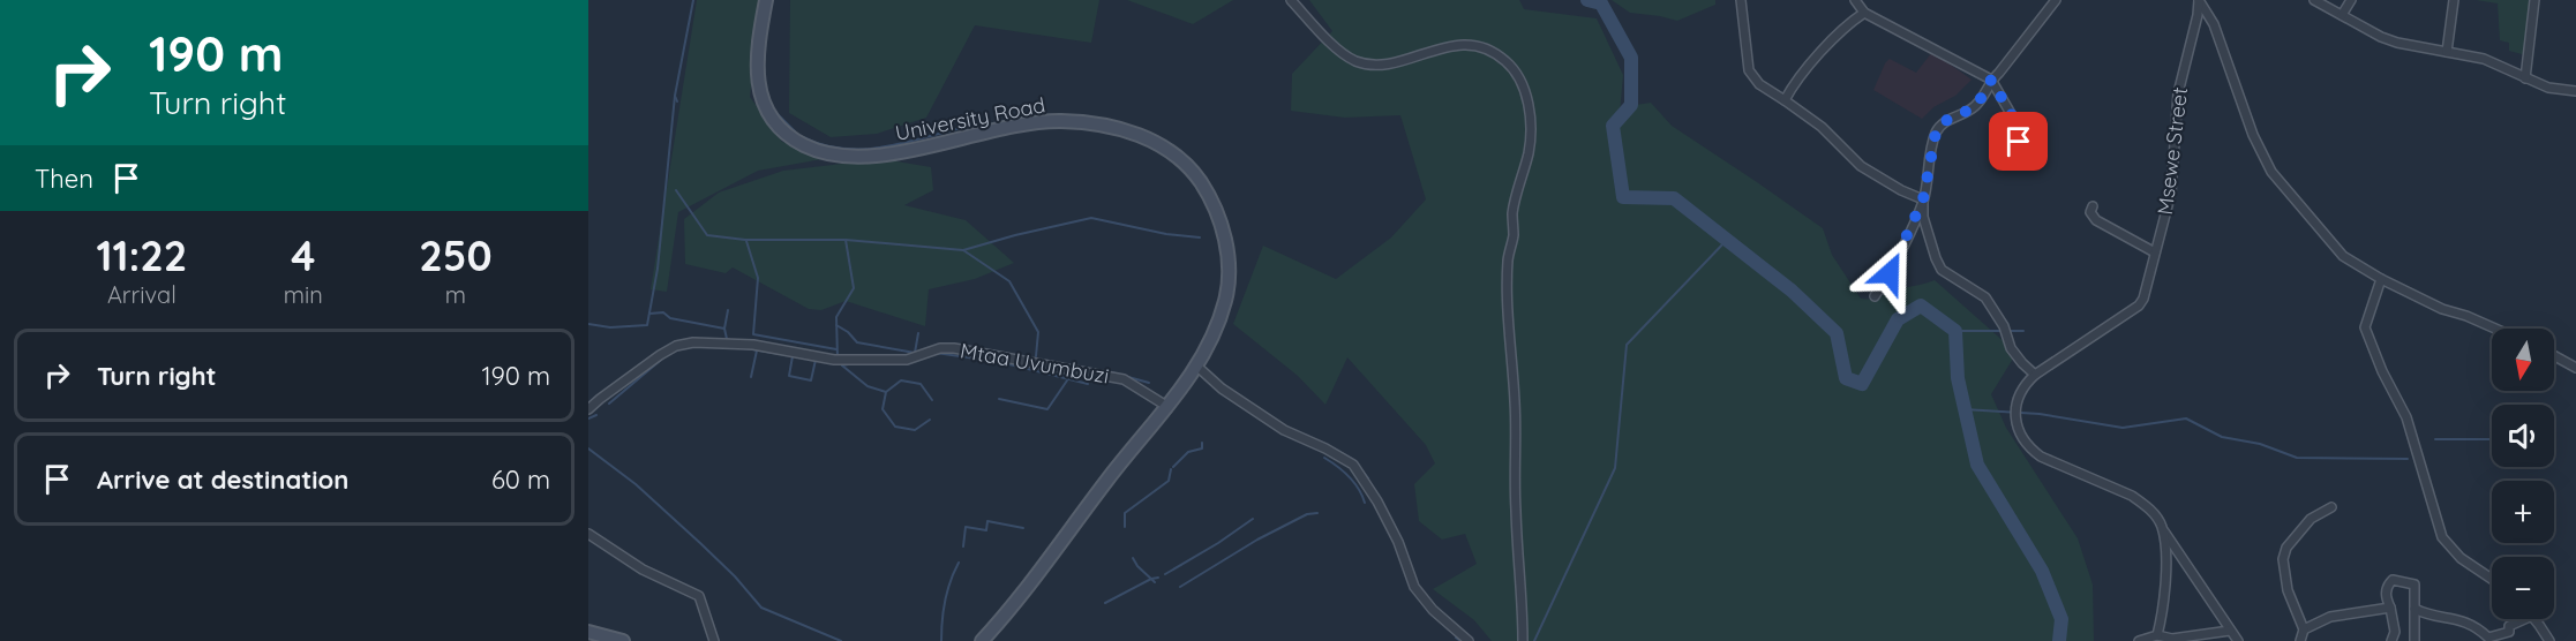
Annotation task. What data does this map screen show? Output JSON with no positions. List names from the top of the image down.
{
  "streets": {
    "street": ["University Road", "Msewe Street", "Mtaa Uvumbuzi"]
  },
  "crossings": [
    ["University Road", "Mtaa Uvumbuzi"]
  ],
  "north": "bottom",
  "page": {
    "turn": ["190 m", "Turn right"],
    "then": "Then",
    "eta": [
      "11:22",
      "Arrival",
      "4",
      "min",
      "250",
      "m"
    ],
    "list": [
      {
        "name": "Turn right",
        "value": "190 m"
      },
      {
        "name": "Arrive at destination",
        "value": "60 m"
      }
    ],
    "map_buttons": ["+", "−"]
  }
}
